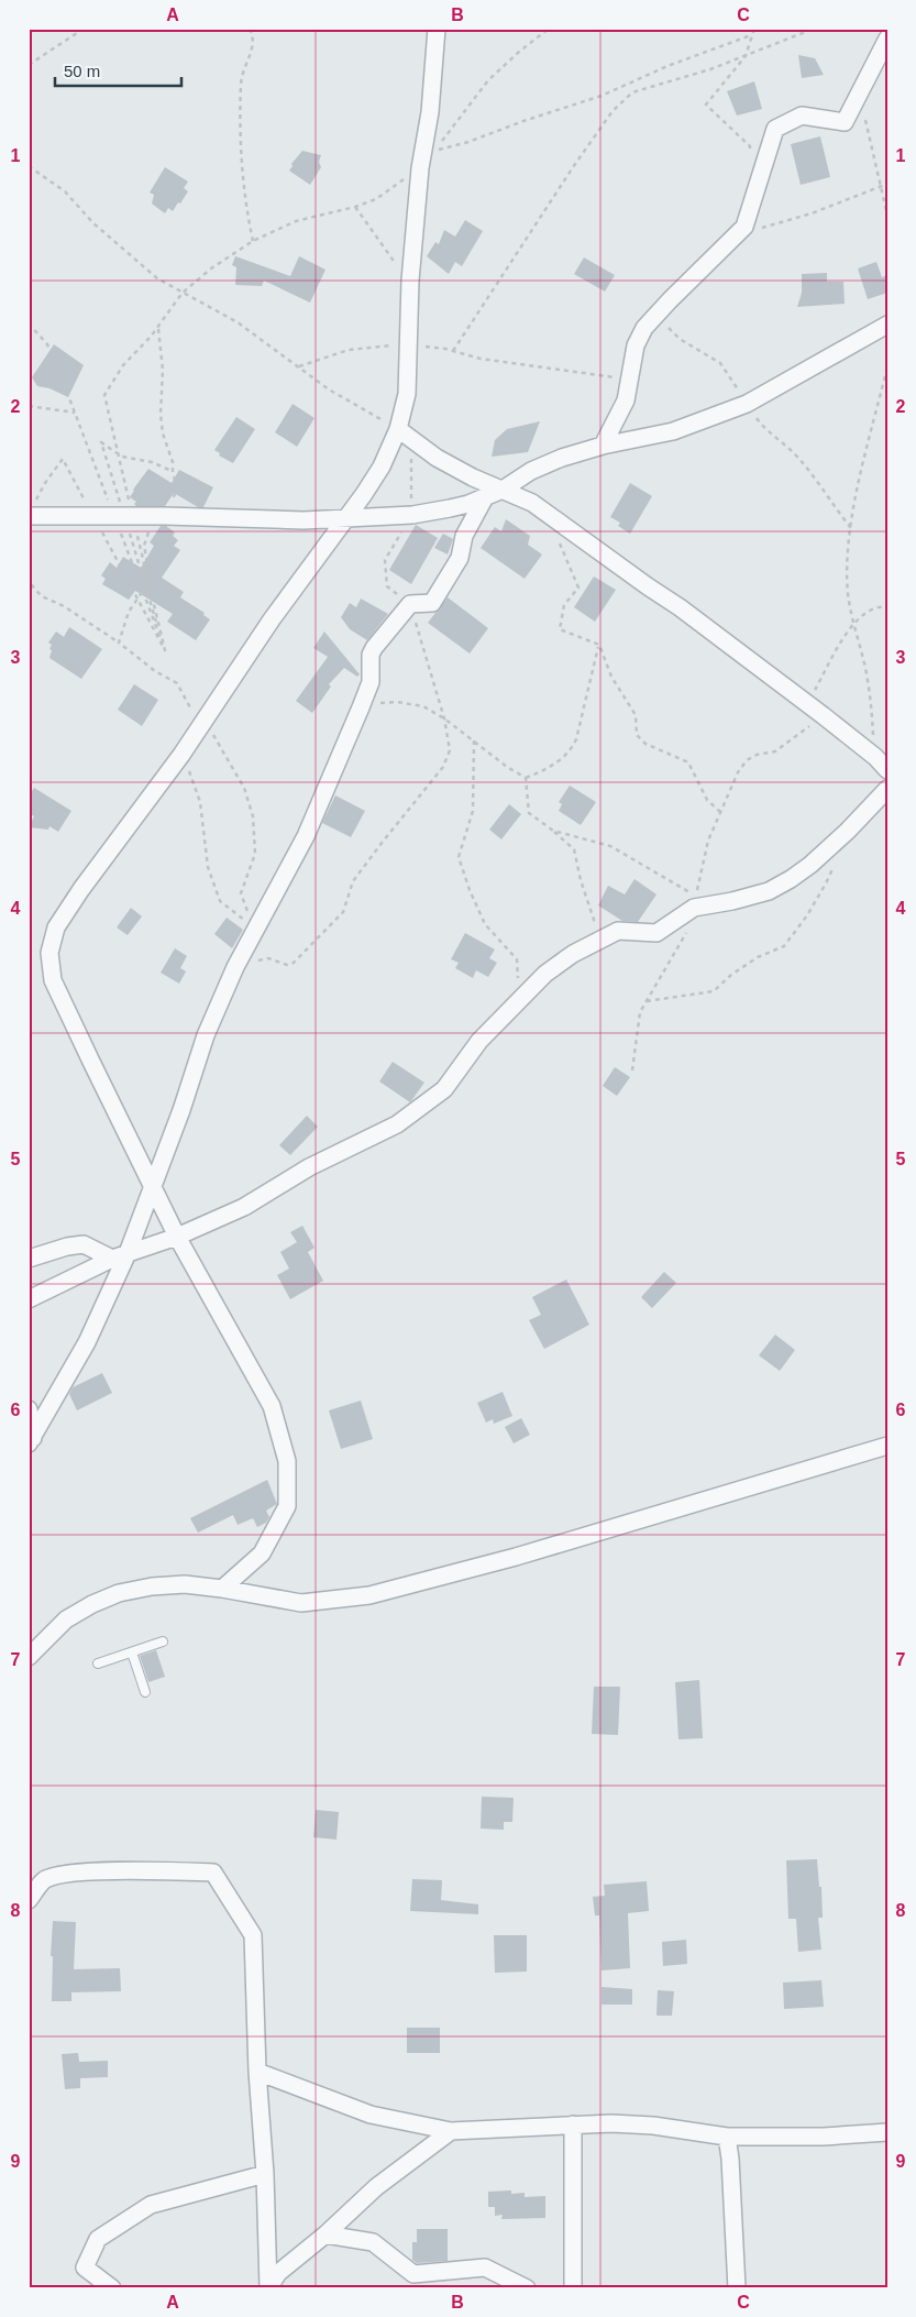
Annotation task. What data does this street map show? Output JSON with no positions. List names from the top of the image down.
{
  "scale_bar": "50 m",
  "grid": {
    "columns": ["A", "B", "C"],
    "rows": [
      "1",
      "2",
      "3",
      "4",
      "5",
      "6",
      "7",
      "8",
      "9"
    ]
  }
}
